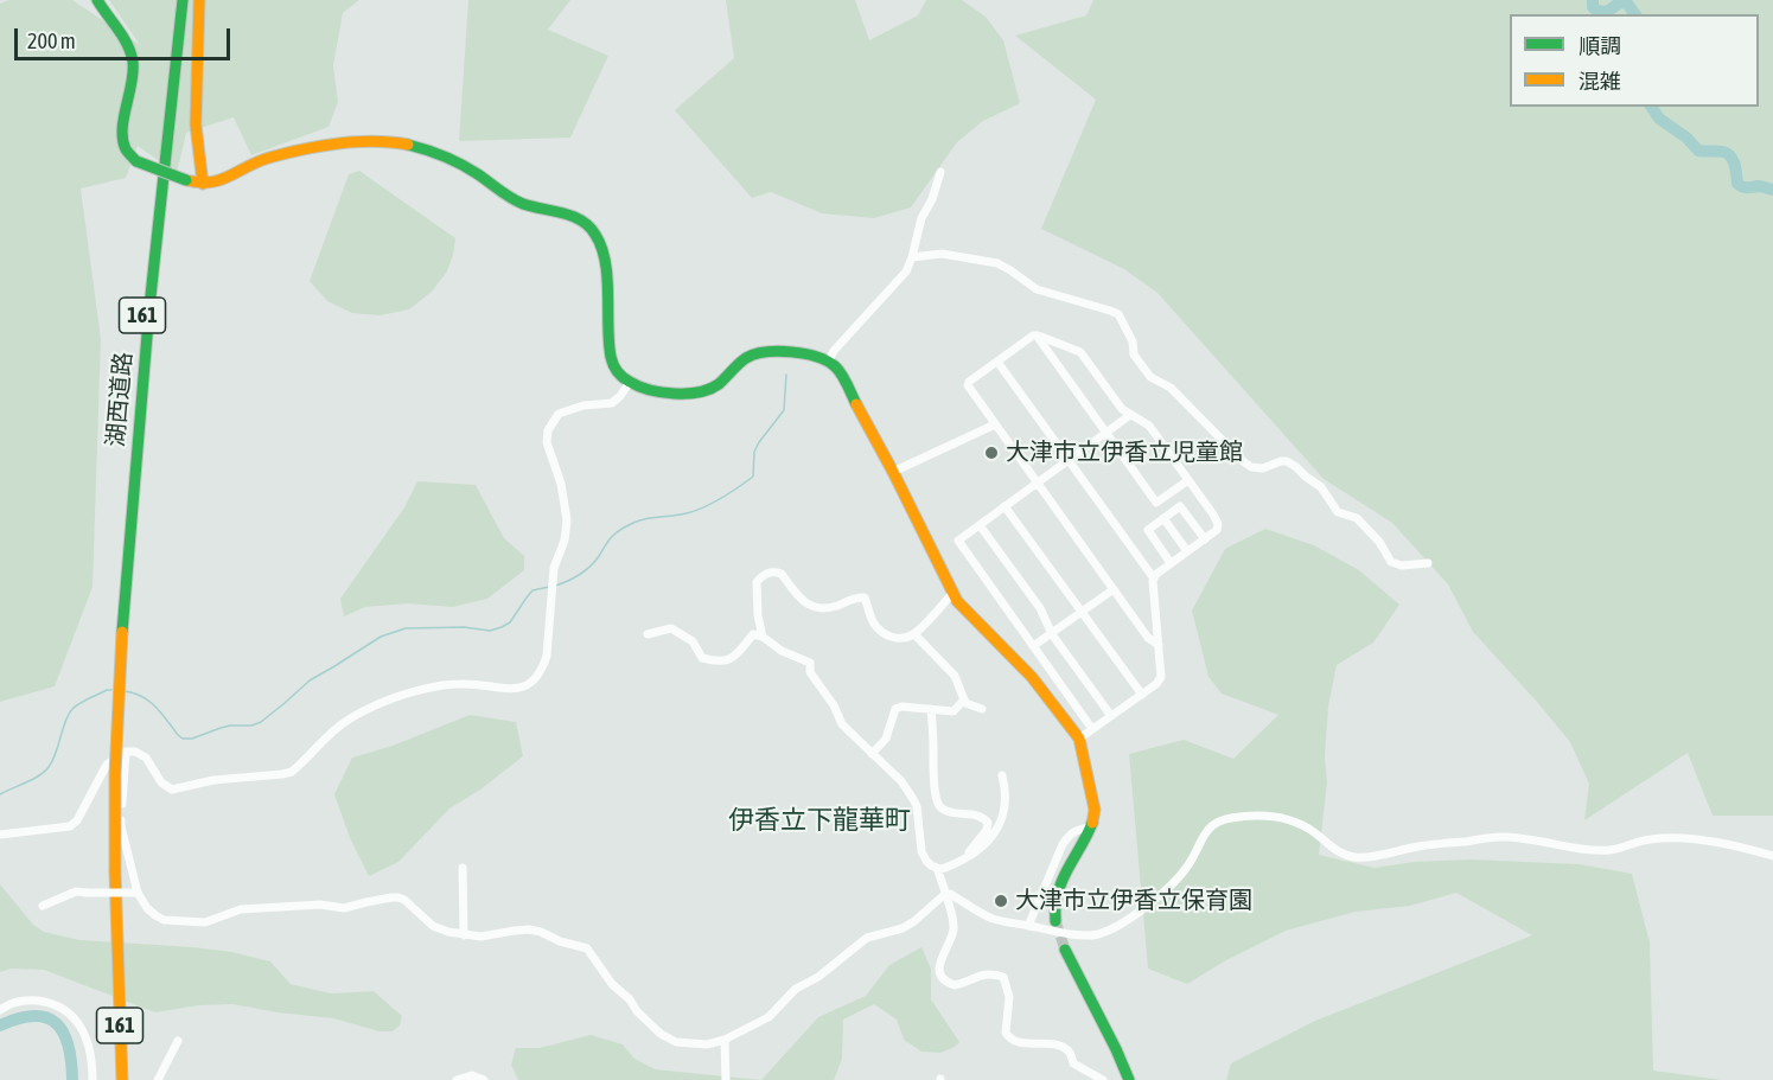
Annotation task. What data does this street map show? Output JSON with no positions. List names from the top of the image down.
{
  "streets": {
    "main road": ["161", "湖西道路"]
  },
  "districts": ["伊香立下龍華町"],
  "places": ["大津市立伊香立児童館", "大津市立伊香立保育園"],
  "legend": ["順調", "混雑"],
  "scale_bar": "200 m"
}
